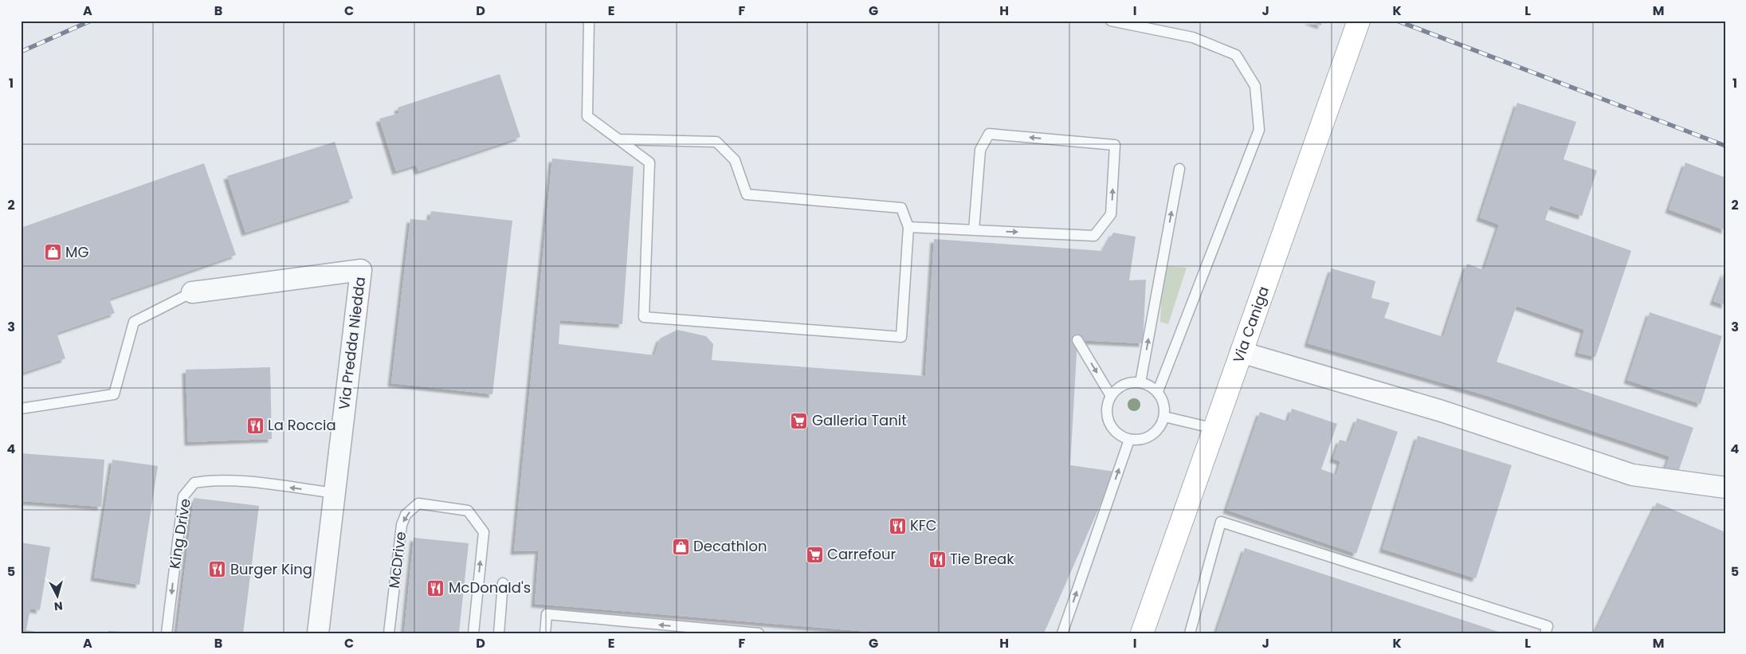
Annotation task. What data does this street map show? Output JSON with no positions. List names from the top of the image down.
{
  "streets": {
    "street": ["Via Caniga", "Via Predda Niedda"],
    "lane": ["King Drive", "McDrive"]
  },
  "crossings": [
    ["Via Predda Niedda", "King Drive"]
  ],
  "places": {
    "shop": ["MG", "Decathlon"],
    "supermarket": ["Galleria Tanit", "Carrefour"],
    "restaurant": [
      "La Roccia",
      "KFC",
      "Tie Break",
      "Burger King",
      "McDonald's"
    ]
  },
  "north": "bottom",
  "grid": {
    "columns": [
      "A",
      "B",
      "C",
      "D",
      "E",
      "F",
      "G",
      "H",
      "I",
      "J",
      "K",
      "L",
      "M"
    ],
    "rows": [
      "1",
      "2",
      "3",
      "4",
      "5"
    ]
  }
}
